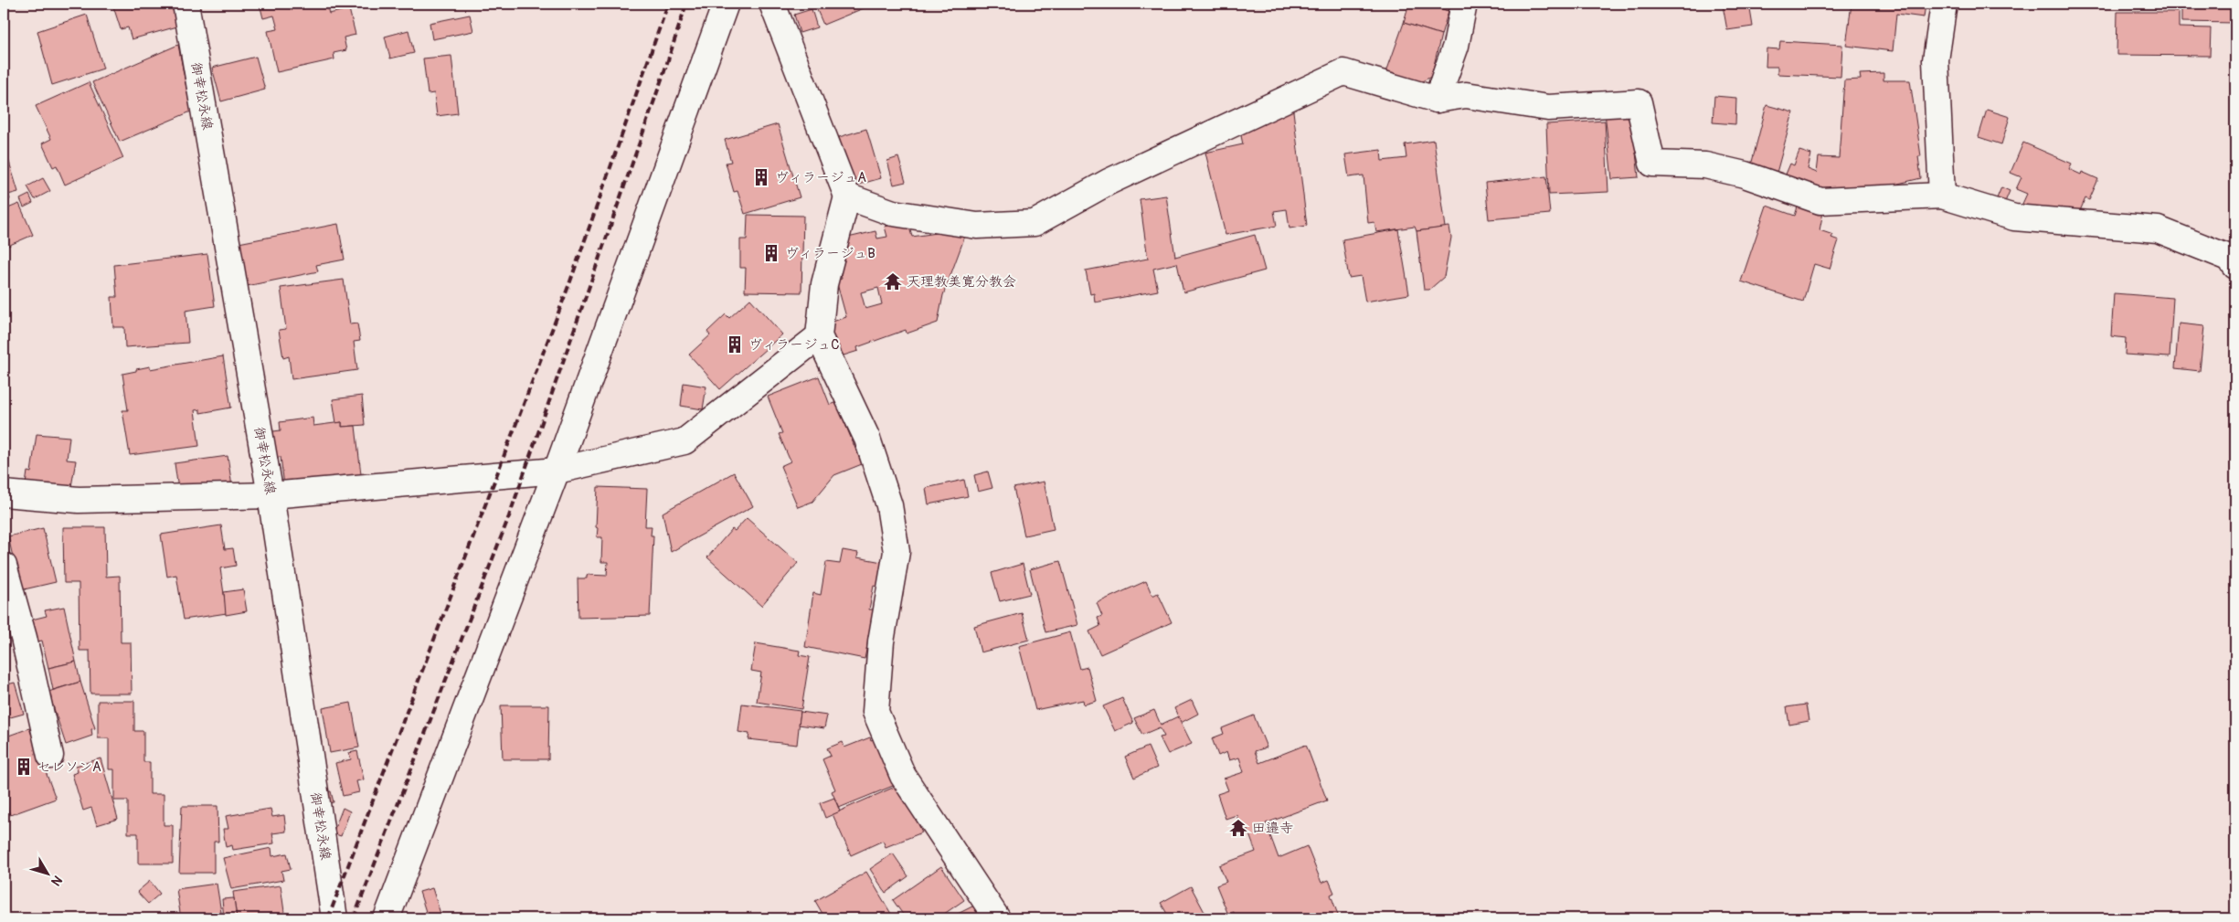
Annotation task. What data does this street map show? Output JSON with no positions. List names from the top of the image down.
{
  "streets": {
    "street": ["御幸松永線"]
  },
  "places": {
    "building": [
      "ヴィラージュA",
      "ヴィラージュB",
      "ヴィラージュC",
      "セレソンA"
    ],
    "temple": ["天理教美寛分教会", "田邉寺"]
  },
  "north": "bottom right"
}
